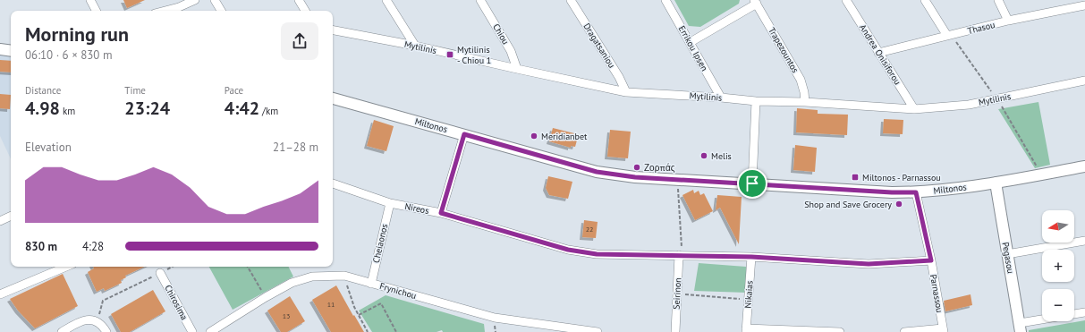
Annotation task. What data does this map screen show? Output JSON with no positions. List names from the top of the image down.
{
  "streets": {
    "street": [
      "Thasou",
      "Chiou",
      "Dragatsaniou",
      "Mytilinis",
      "Errikou Ipsen",
      "Trapezountos",
      "Andrea Onisiforou",
      "Miltonos",
      "Nireos",
      "Cheiaonos",
      "Pegasou",
      "Frynichou",
      "Seirinon",
      "Parnassou",
      "Nikaias",
      "Chirosima"
    ]
  },
  "crossings": [
    ["Thasou", "Andrea Onisiforou"],
    ["Chiou", "Mytilinis"],
    ["Dragatsaniou", "Mytilinis"],
    ["Mytilinis", "Errikou Ipsen"],
    ["Mytilinis", "Trapezountos"],
    ["Mytilinis", "Andrea Onisiforou"],
    ["Miltonos", "Pegasou"],
    ["Miltonos", "Parnassou"],
    ["Nireos", "Cheiaonos"],
    ["Nireos", "Seirinon"],
    ["Nireos", "Parnassou"],
    ["Nireos", "Nikaias"],
    ["Cheiaonos", "Frynichou"]
  ],
  "places": {
    "transit": ["Mytilinis - Chiou 1", "Miltonos - Parnassou"],
    "other": [
      "Meridianbet",
      "Melis",
      "Ζορπάς",
      "Shop and Save Grocery"
    ]
  },
  "house_numbers": ["22", "11", "13"],
  "north": "left",
  "page": {
    "heading": ["Morning run", "06:10 · 6 × 830 m"],
    "stats": [
      ["Distance", "4.98 km"],
      ["Time", "23:24"],
      ["Pace", "4:42 /km"]
    ],
    "chart": ["Elevation", "21–28 m"],
    "map_buttons": ["+", "−"],
    "list": [
      {
        "name": "830 m",
        "note": "4:28"
      }
    ]
  }
}
